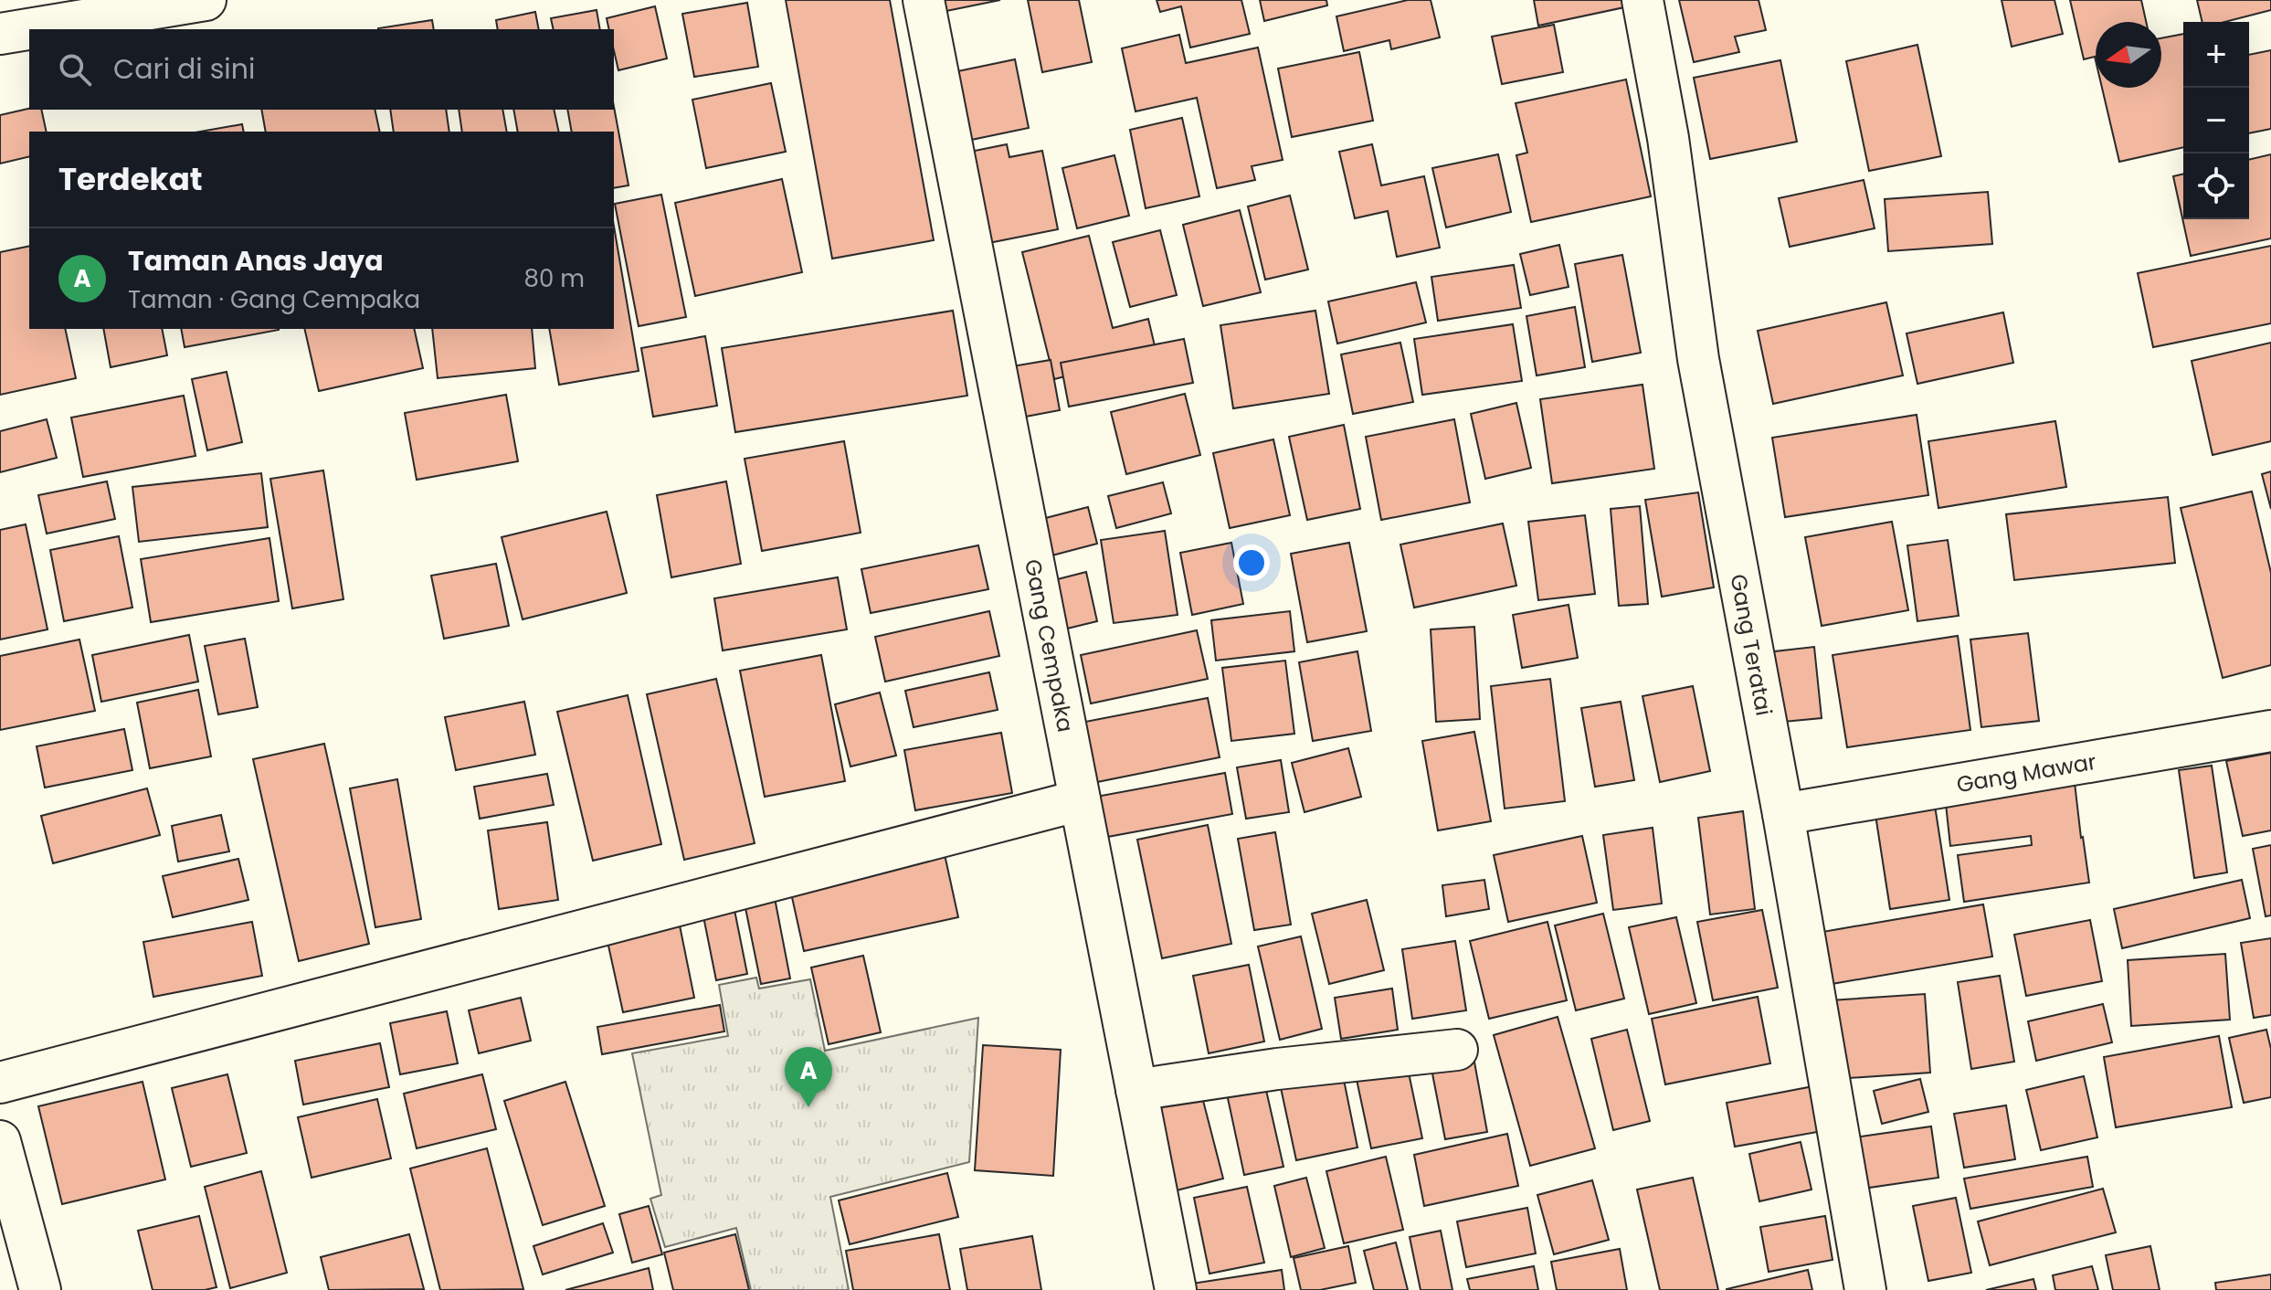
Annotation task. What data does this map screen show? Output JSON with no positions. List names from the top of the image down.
{
  "streets": {
    "street": ["Gang Cempaka", "Gang Teratai", "Gang Mawar"]
  },
  "crossings": [
    ["Gang Teratai", "Gang Mawar"]
  ],
  "north": "left",
  "page": {
    "map_buttons": ["+", "−"],
    "search": "Cari di sini",
    "heading": "Terdekat",
    "list": [
      {
        "mark": "A",
        "name": "Taman Anas Jaya",
        "note": "Taman · Gang Cempaka",
        "value": "80 m"
      }
    ],
    "pins": "A"
  }
}
